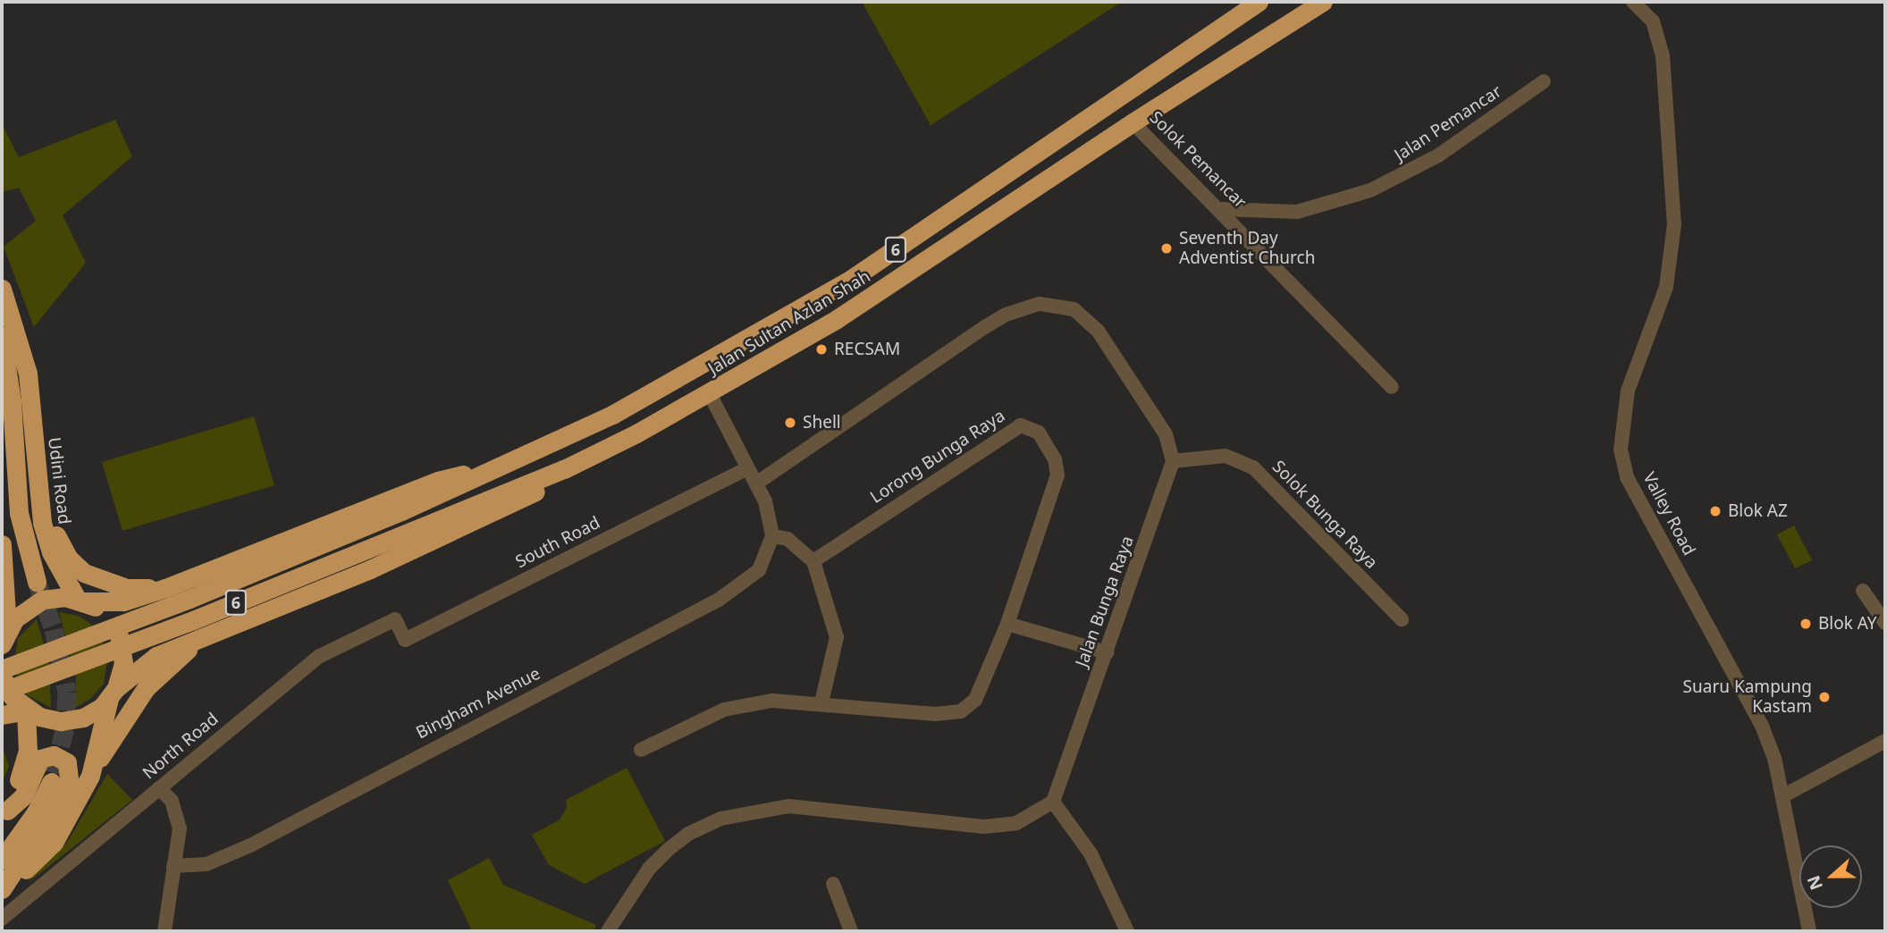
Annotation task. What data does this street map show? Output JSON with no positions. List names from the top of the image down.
{
  "streets": {
    "highway": ["6", "Jalan Sultan Azlan Shah", "Udini Road"],
    "street": [
      "Jalan Pemancar",
      "Solok Pemancar",
      "Lorong Bunga Raya",
      "Valley Road",
      "Solok Bunga Raya",
      "South Road",
      "Jalan Bunga Raya",
      "Bingham Avenue",
      "North Road"
    ]
  },
  "crossings": [
    ["Jalan Pemancar", "Solok Pemancar"],
    ["Solok Pemancar", "Jalan Sultan Azlan Shah"],
    ["Solok Bunga Raya", "Jalan Bunga Raya"],
    ["South Road", "North Road"]
  ],
  "places": [
    "Seventh Day Adventist Church",
    "RECSAM",
    "Shell",
    "Blok AZ",
    "Blok AY",
    "Suaru Kampung Kastam"
  ],
  "north": "left"
}
